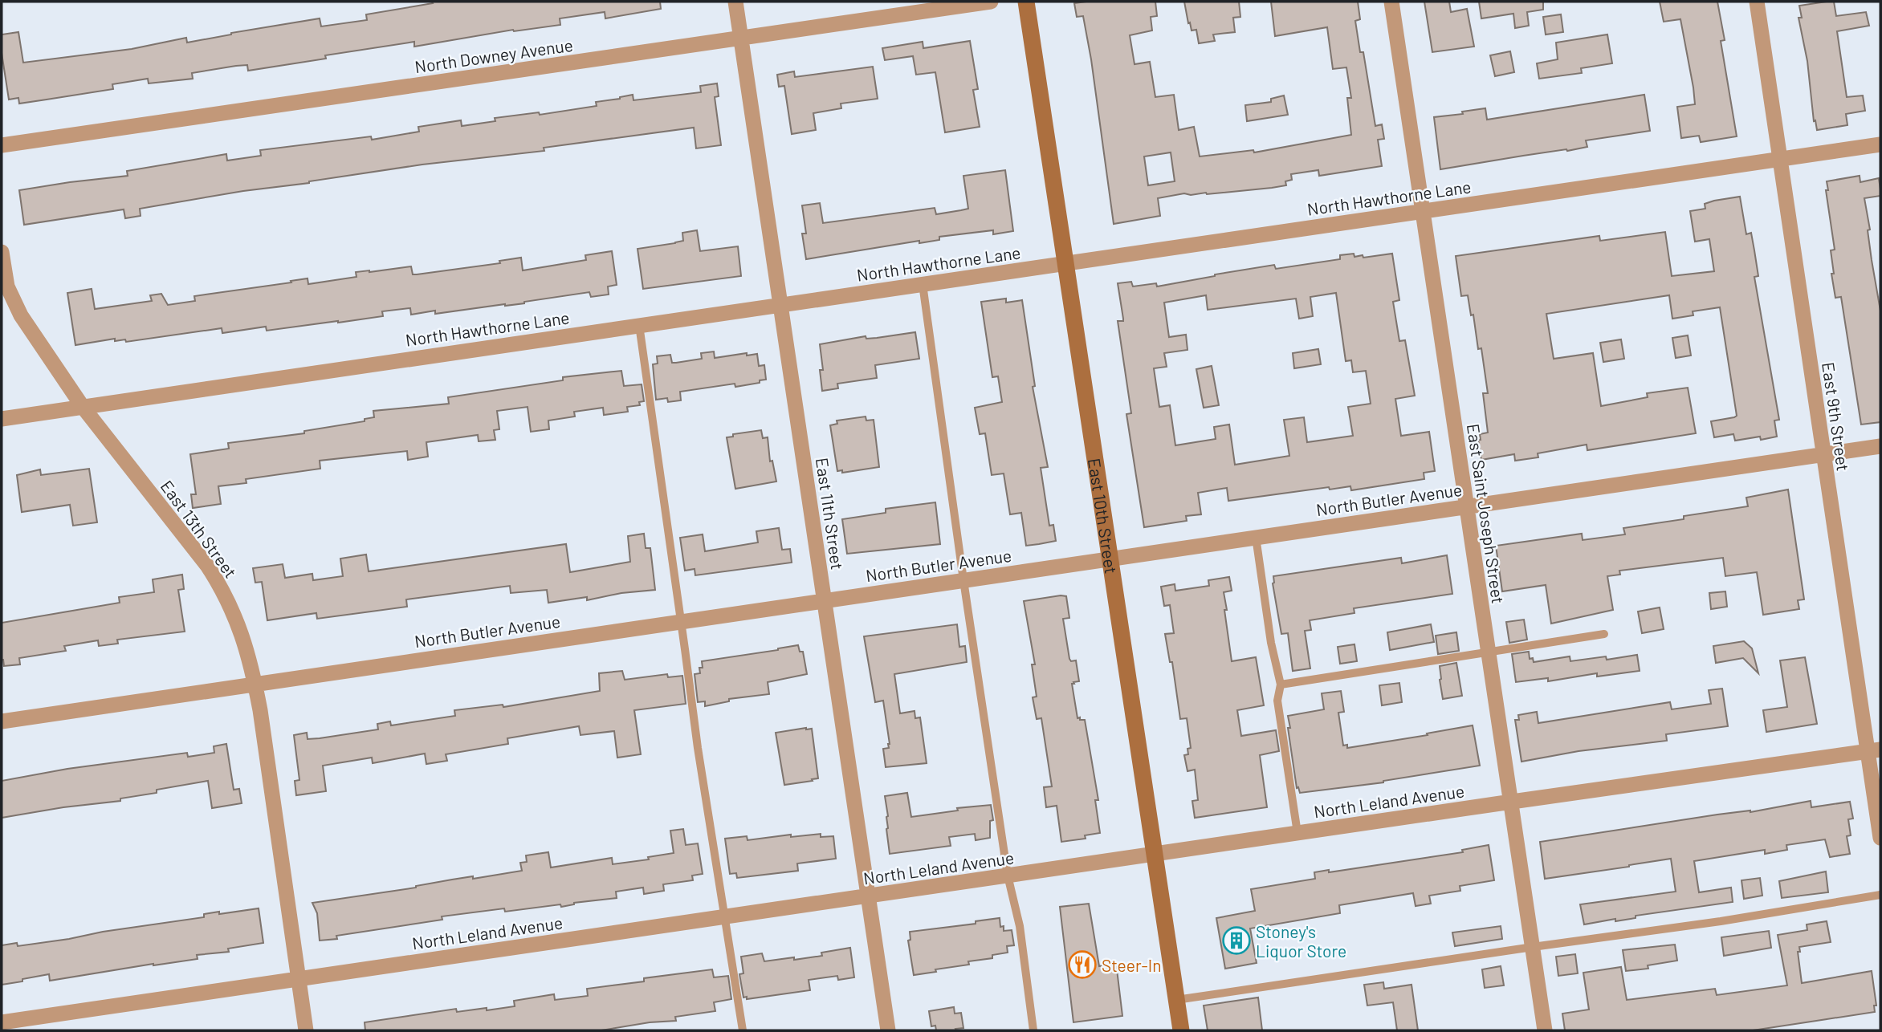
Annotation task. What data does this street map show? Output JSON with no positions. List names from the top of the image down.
{
  "streets": {
    "main road": ["East 10th Street"],
    "street": [
      "North Downey Avenue",
      "North Hawthorne Lane",
      "East 9th Street",
      "North Butler Avenue",
      "East 11th Street",
      "East Saint Joseph Street",
      "East 13th Street",
      "North Leland Avenue"
    ]
  },
  "crossings": [
    ["North Downey Avenue", "East 11th Street"],
    ["North Hawthorne Lane", "East 9th Street"],
    ["North Hawthorne Lane", "East 11th Street"],
    ["North Hawthorne Lane", "East Saint Joseph Street"],
    ["North Hawthorne Lane", "East 10th Street"],
    ["North Hawthorne Lane", "East 13th Street"],
    ["East 9th Street", "North Butler Avenue"],
    ["East 9th Street", "North Leland Avenue"],
    ["North Butler Avenue", "East 11th Street"],
    ["North Butler Avenue", "East Saint Joseph Street"],
    ["North Butler Avenue", "East 10th Street"],
    ["North Butler Avenue", "East 13th Street"],
    ["East 11th Street", "North Leland Avenue"],
    ["East Saint Joseph Street", "North Leland Avenue"],
    ["East 10th Street", "North Leland Avenue"],
    ["East 13th Street", "North Leland Avenue"]
  ],
  "places": {
    "building": ["Stoney's Liquor Store"],
    "restaurant": ["Steer-In"]
  }
}
